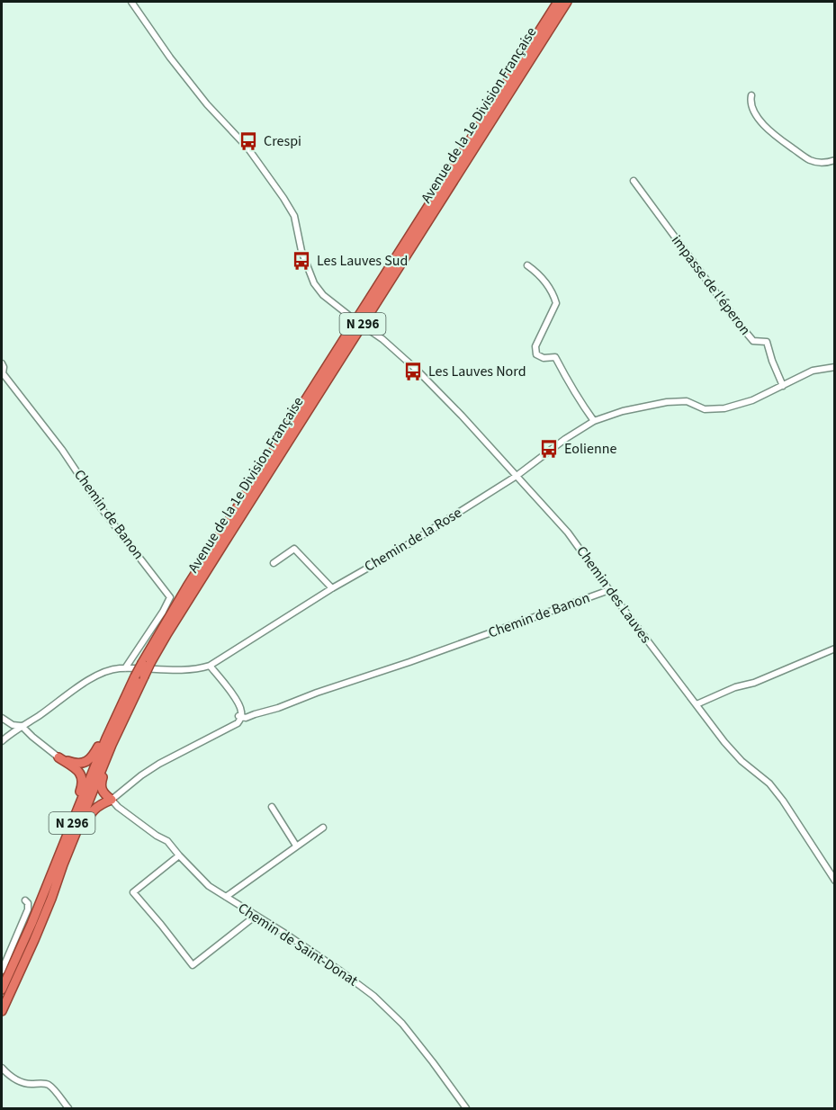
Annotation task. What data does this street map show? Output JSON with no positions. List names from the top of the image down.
{
  "streets": {
    "highway": ["Avenue de la 1e Division Française", "N 296"],
    "street": [
      "impasse de l'éperon",
      "Chemin de Banon",
      "Chemin de la Rose",
      "Chemin des Lauves",
      "Chemin de Saint-Donat"
    ]
  },
  "crossings": [
    ["impasse de l'éperon", "Chemin de la Rose"],
    ["Chemin de Banon", "Chemin de la Rose"],
    ["Chemin de Banon", "Chemin des Lauves"],
    ["Chemin de la Rose", "Chemin des Lauves"]
  ],
  "places": {
    "bus stop": [
      "Crespi",
      "Les Lauves Sud",
      "Les Lauves Nord",
      "Eolienne"
    ]
  }
}
